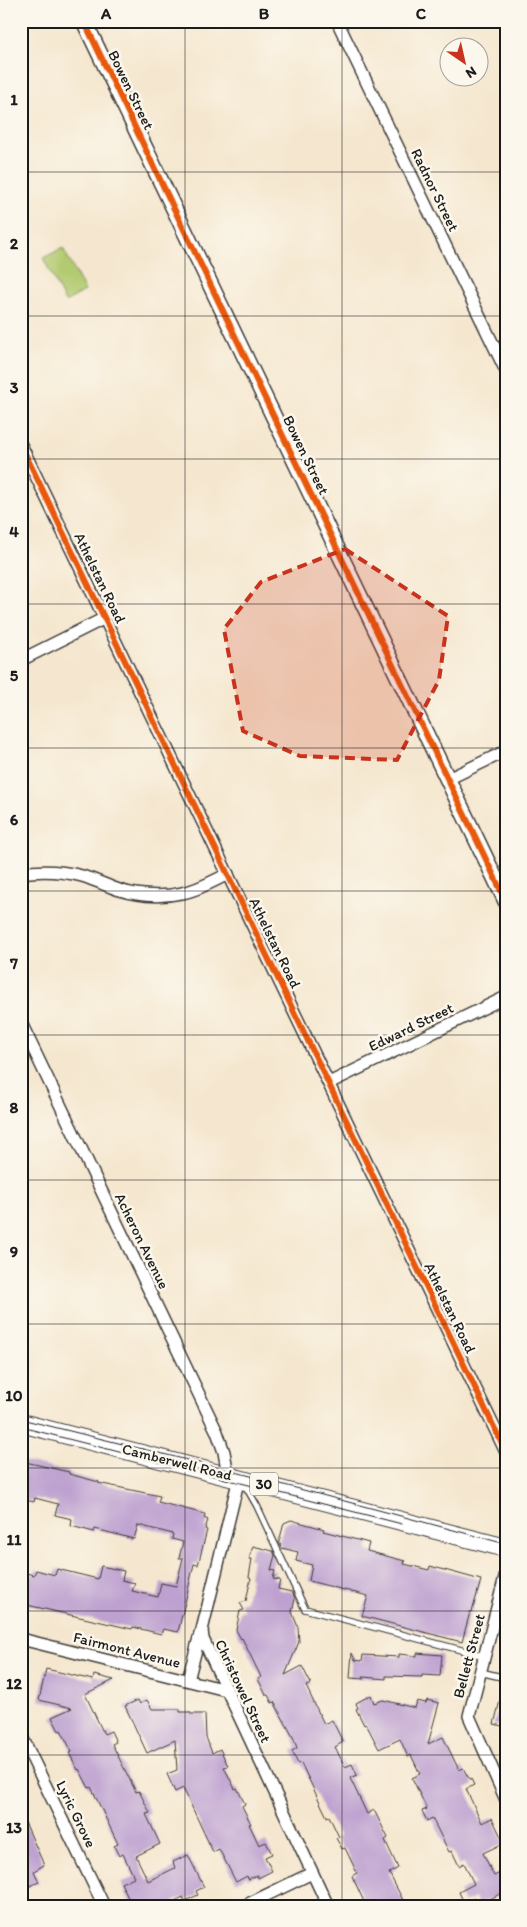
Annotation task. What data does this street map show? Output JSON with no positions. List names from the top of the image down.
{
  "streets": {
    "main road": ["Camberwell Road", "30"],
    "street": [
      "Bowen Street",
      "Radnor Street",
      "Athelstan Road",
      "Edward Street",
      "Acheron Avenue",
      "Fairmont Avenue",
      "Bellett Street",
      "Christowel Street",
      "Lyric Grove"
    ]
  },
  "crossings": [
    ["Athelstan Road", "Edward Street"],
    ["Acheron Avenue", "Camberwell Road"],
    ["Acheron Avenue", "Christowel Street"],
    ["Camberwell Road", "Christowel Street"],
    ["Fairmont Avenue", "Christowel Street"]
  ],
  "north": "bottom right",
  "grid": {
    "columns": ["A", "B", "C"],
    "rows": [
      "1",
      "2",
      "3",
      "4",
      "5",
      "6",
      "7",
      "8",
      "9",
      "10",
      "11",
      "12",
      "13"
    ]
  }
}
